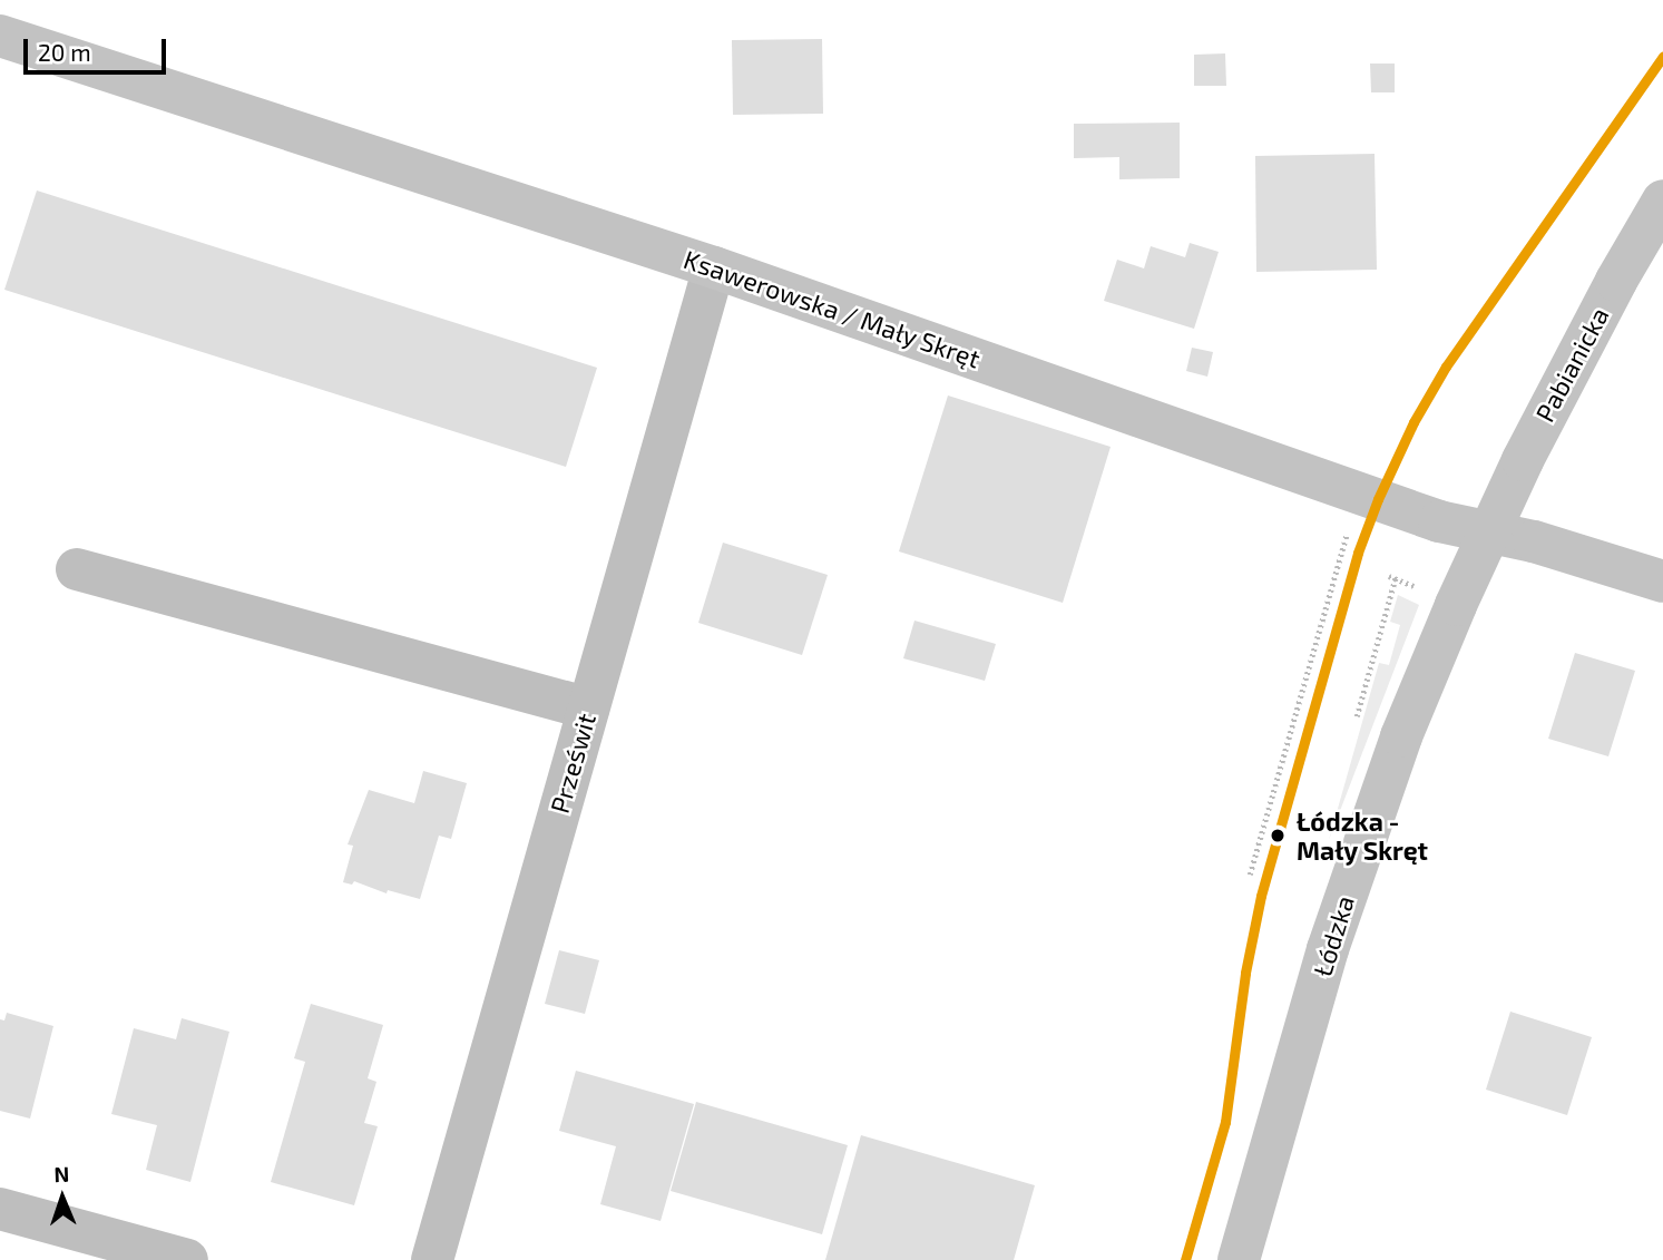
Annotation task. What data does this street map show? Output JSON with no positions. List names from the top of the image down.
{
  "streets": {
    "street": [
      "Ksawerowska / Mały Skręt",
      "Pabianicka",
      "Prześwit",
      "Łódzka"
    ]
  },
  "crossings": [
    ["Ksawerowska / Mały Skręt", "Pabianicka"],
    ["Ksawerowska / Mały Skręt", "Prześwit"],
    ["Ksawerowska / Mały Skręt", "Łódzka"],
    ["Pabianicka", "Łódzka"]
  ],
  "places": ["Łódzka - Mały Skręt"],
  "scale_bar": "20 m",
  "north": "top"
}
